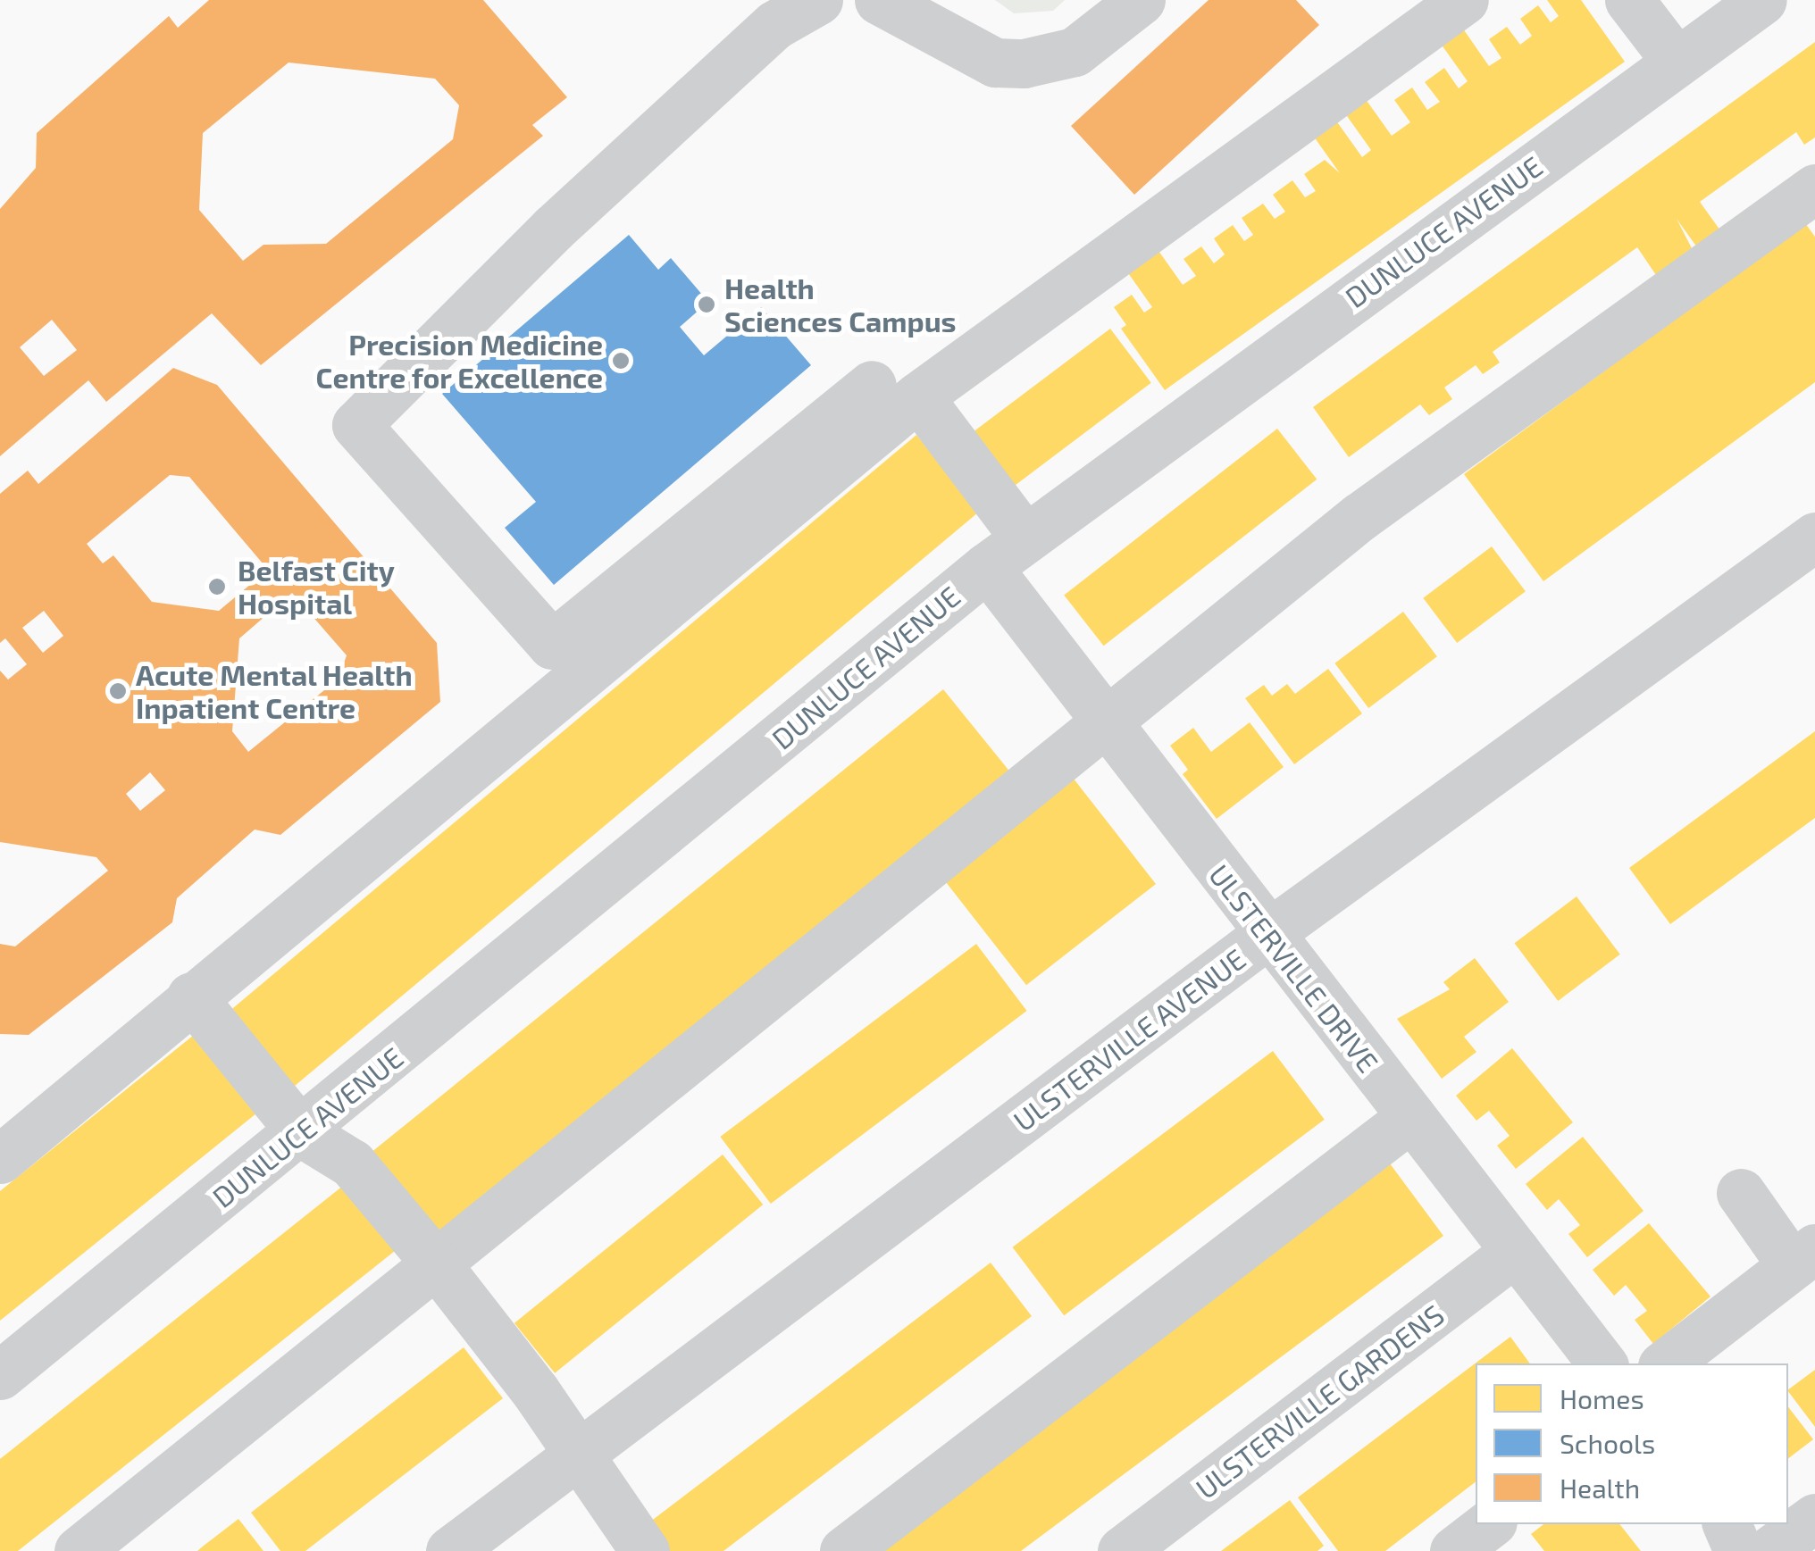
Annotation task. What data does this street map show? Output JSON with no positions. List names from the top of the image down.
{
  "streets": {
    "street": [
      "DUNLUCE AVENUE",
      "ULSTERVILLE DRIVE",
      "ULSTERVILLE AVENUE",
      "ULSTERVILLE GARDENS"
    ]
  },
  "crossings": [
    ["DUNLUCE AVENUE", "ULSTERVILLE DRIVE"],
    ["ULSTERVILLE DRIVE", "ULSTERVILLE AVENUE"],
    ["ULSTERVILLE DRIVE", "ULSTERVILLE GARDENS"]
  ],
  "places": [
    "Health Sciences Campus",
    "Precision Medicine Centre for Excellence",
    "Belfast City Hospital",
    "Acute Mental Health Inpatient Centre"
  ],
  "legend": ["Homes", "Schools", "Health"]
}
